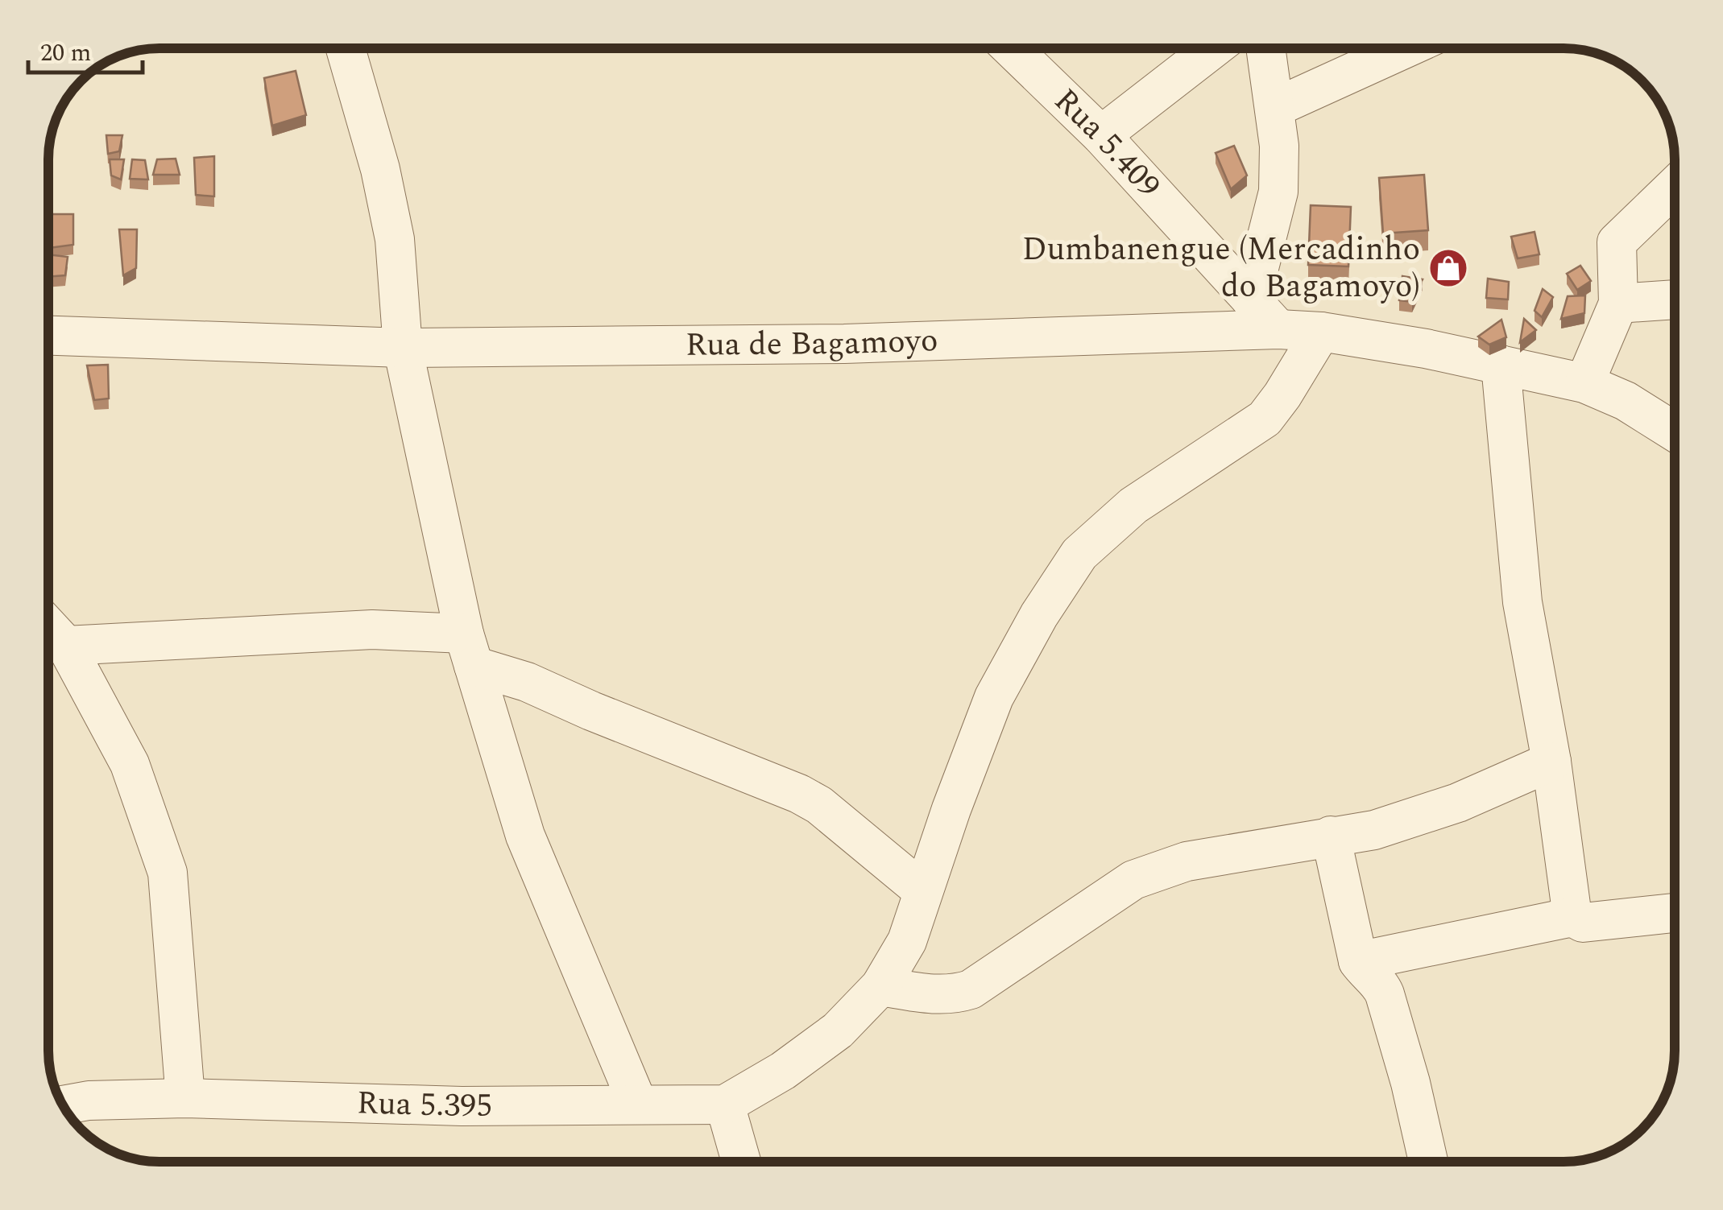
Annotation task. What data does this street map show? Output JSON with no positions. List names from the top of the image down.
{
  "streets": {
    "street": ["Rua 5.409", "Rua de Bagamoyo", "Rua 5.395"]
  },
  "crossings": [
    ["Rua 5.409", "Rua de Bagamoyo"]
  ],
  "places": {
    "shop": ["Dumbanengue (Mercadinho do Bagamoyo)"]
  },
  "scale_bar": "20 m"
}
